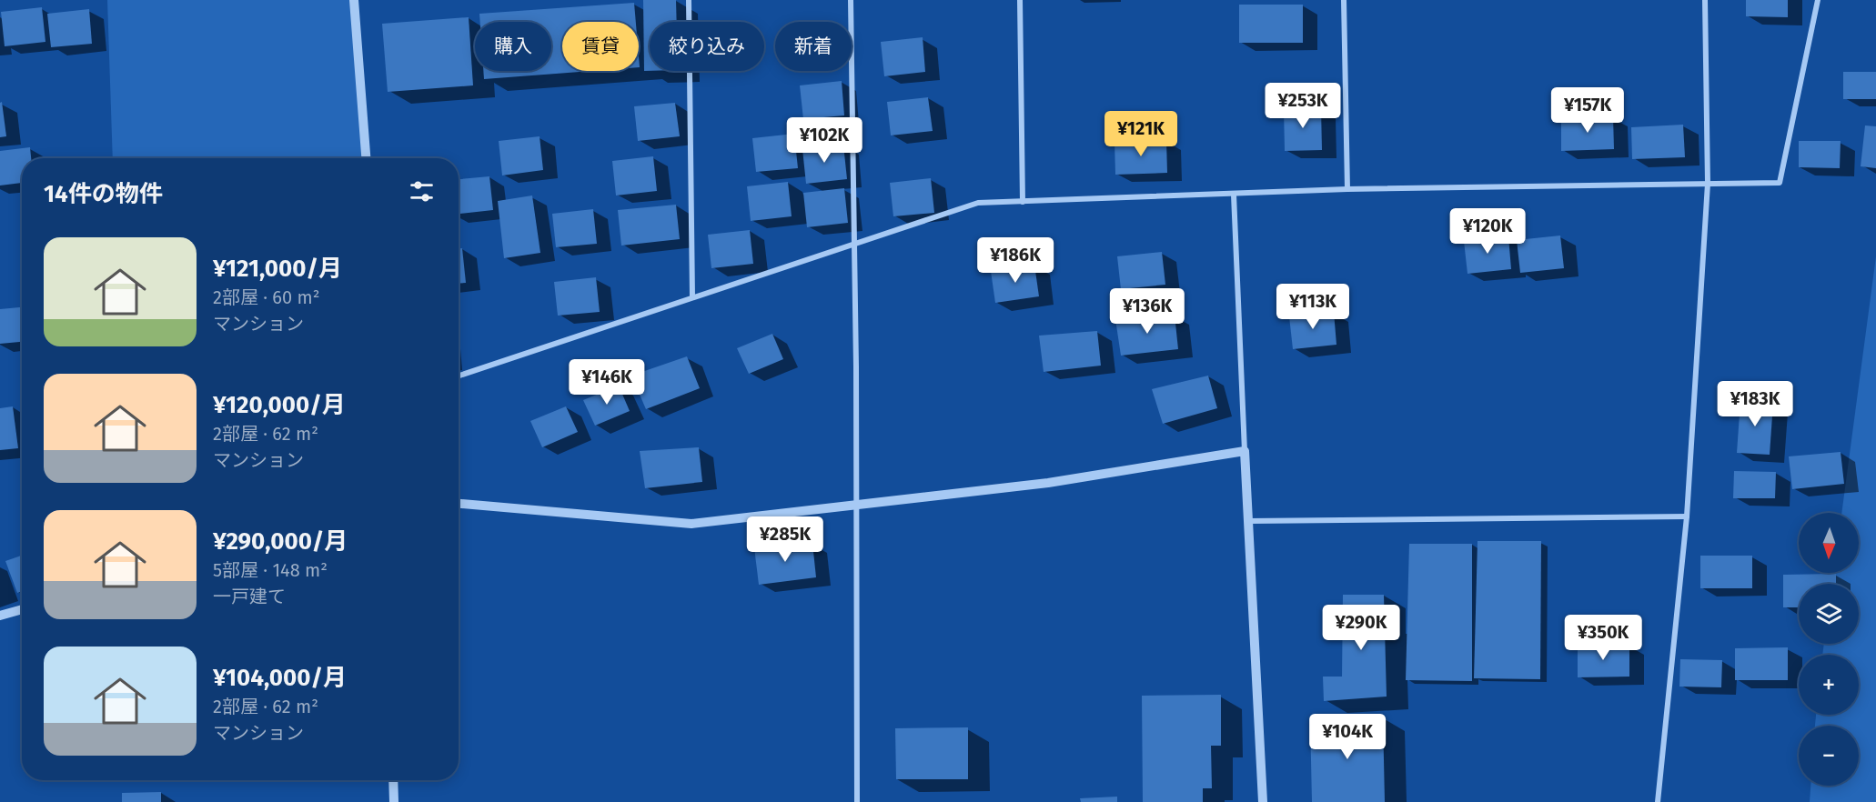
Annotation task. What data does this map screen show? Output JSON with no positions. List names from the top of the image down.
{
  "north": "bottom",
  "page": {
    "chip": [
      "購入",
      "賃貸",
      "絞り込み",
      "新着"
    ],
    "price": [
      "¥253K",
      "¥157K",
      "¥121K",
      "¥102K",
      "¥120K",
      "¥186K",
      "¥113K",
      "¥136K",
      "¥146K",
      "¥183K",
      "¥285K",
      "¥290K",
      "¥350K",
      "¥104K"
    ],
    "heading": "14件の物件",
    "list": [
      {
        "name": "¥121,000/月",
        "note": "2部屋 · 60 m² · マンション"
      },
      {
        "name": "¥120,000/月",
        "note": "2部屋 · 62 m² · マンション"
      },
      {
        "name": "¥290,000/月",
        "note": "5部屋 · 148 m² · 一戸建て"
      },
      {
        "name": "¥104,000/月",
        "note": "2部屋 · 62 m² · マンション"
      }
    ],
    "map_buttons": ["+", "−"]
  }
}
